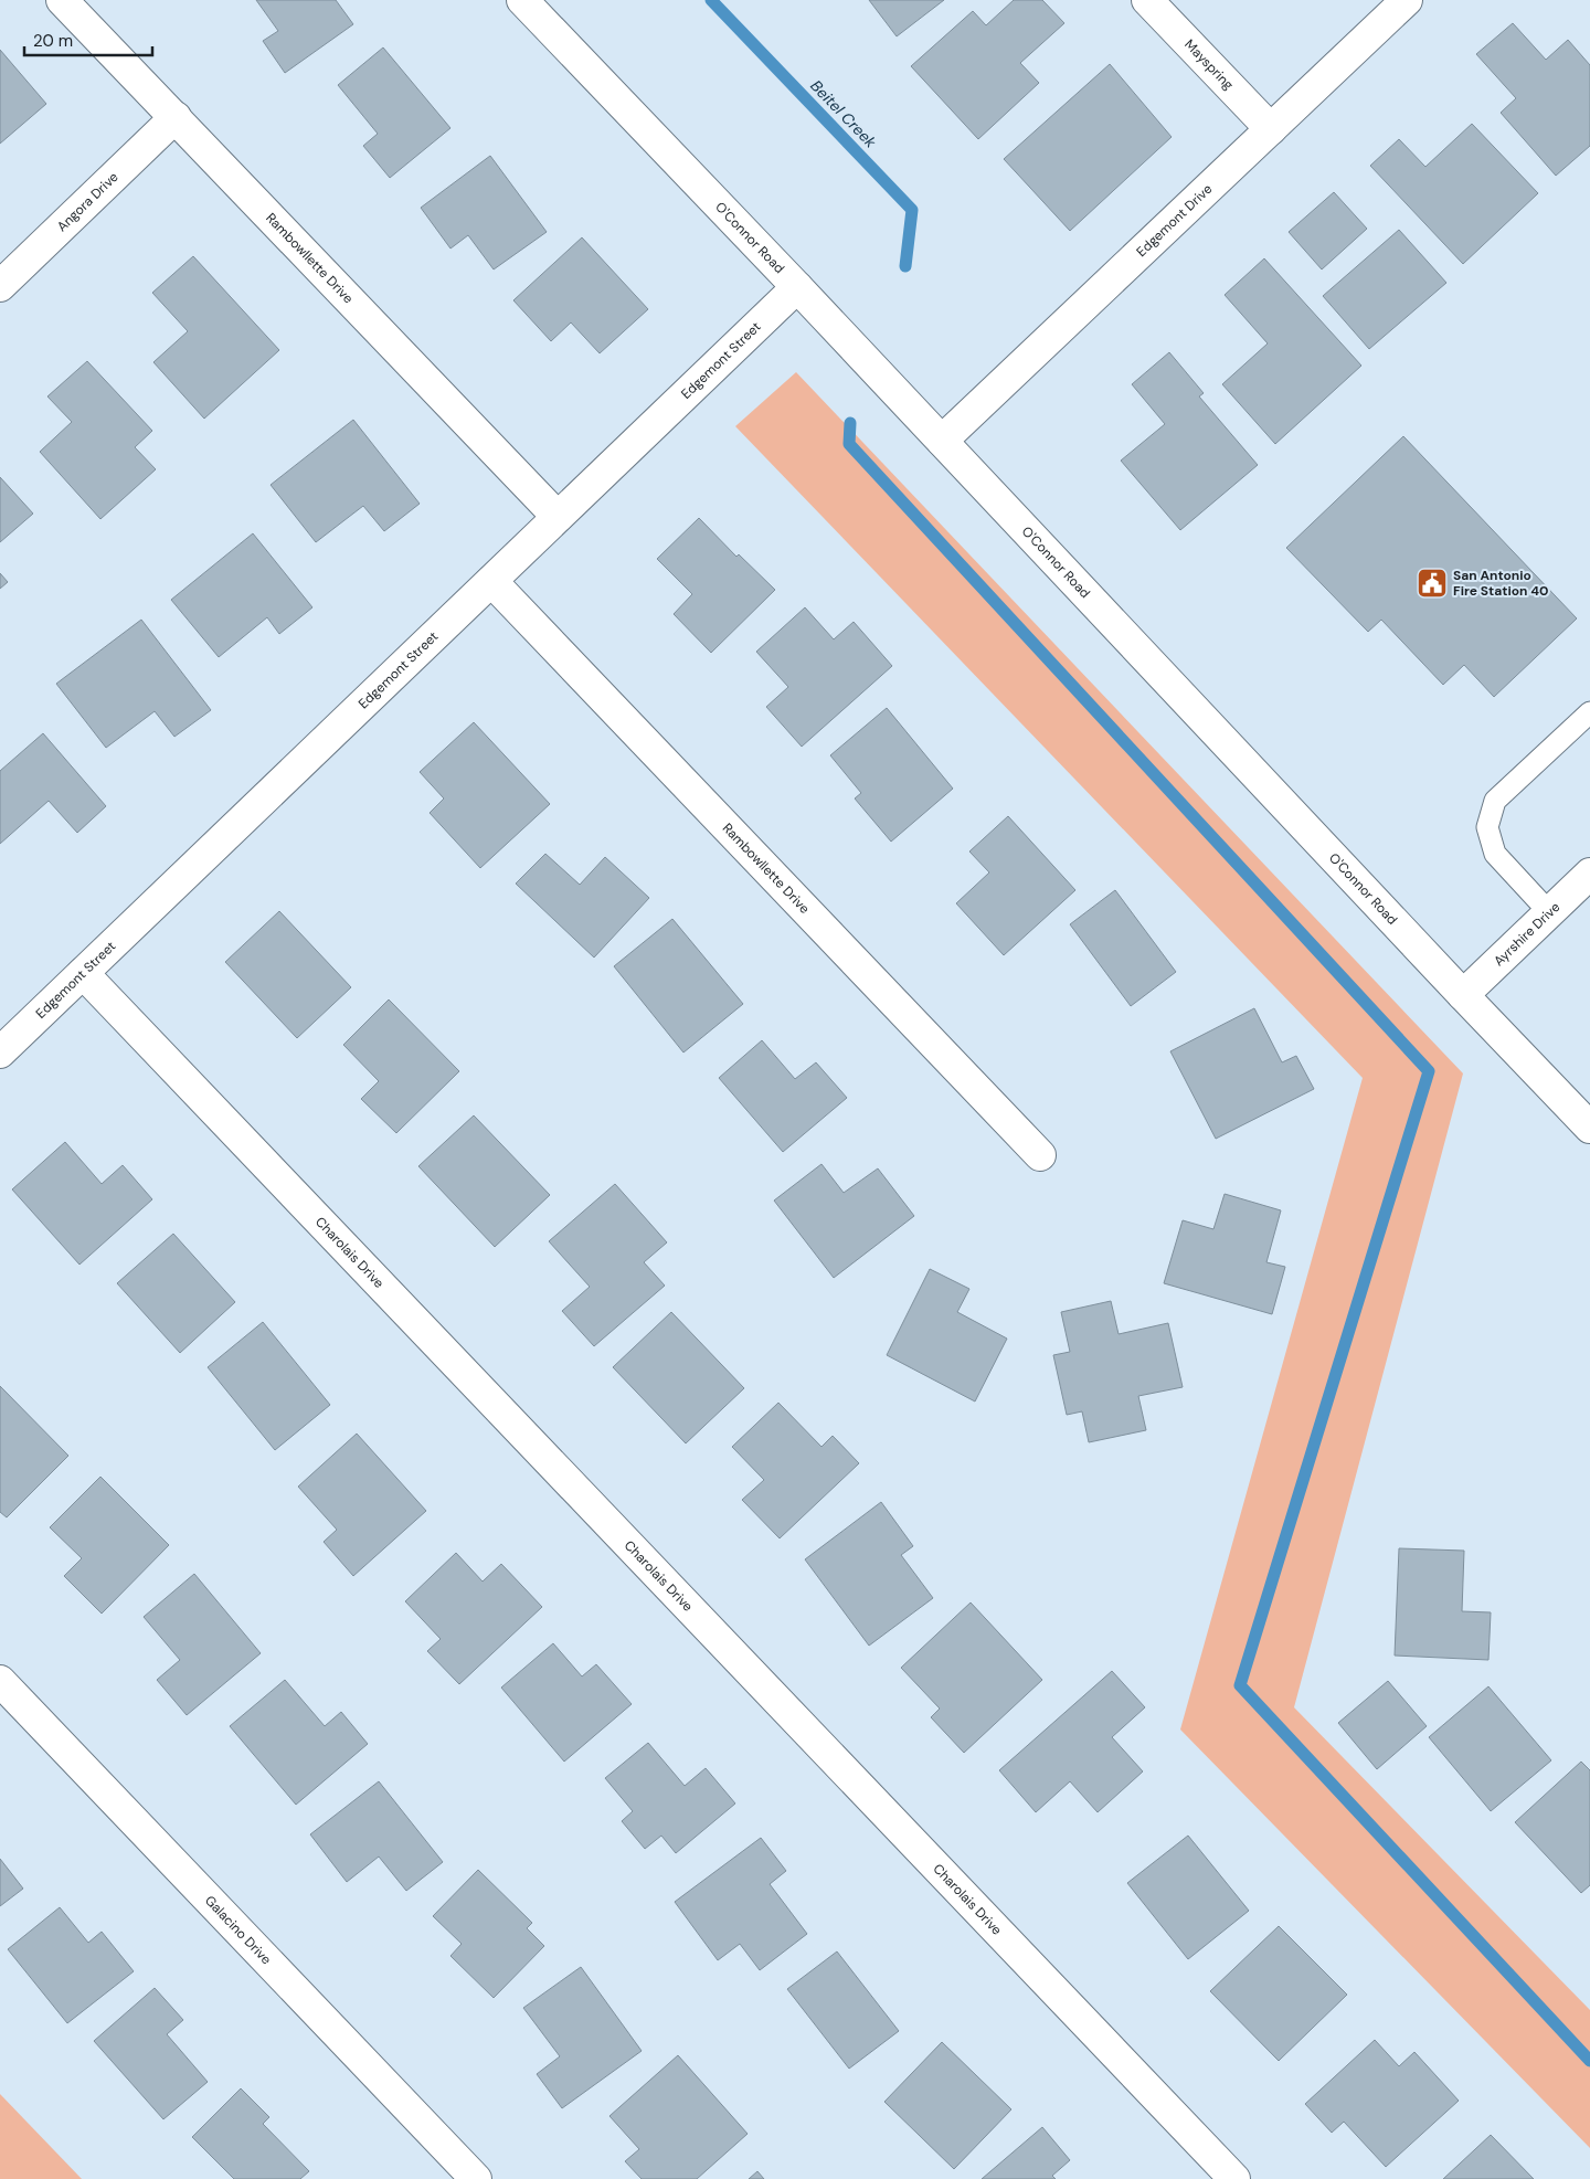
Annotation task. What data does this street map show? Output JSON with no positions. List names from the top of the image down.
{
  "streets": {
    "street": [
      "Mayspring",
      "Angora Drive",
      "Edgemont Drive",
      "O'Connor Road",
      "Rambowllette Drive",
      "Edgemont Street",
      "Ayrshire Drive",
      "Charolais Drive",
      "Galacino Drive"
    ]
  },
  "crossings": [
    ["Mayspring", "Edgemont Drive"],
    ["Angora Drive", "Rambowllette Drive"],
    ["Edgemont Drive", "O'Connor Road"],
    ["O'Connor Road", "Edgemont Street"],
    ["O'Connor Road", "Ayrshire Drive"],
    ["Rambowllette Drive", "Edgemont Street"],
    ["Edgemont Street", "Charolais Drive"]
  ],
  "water": ["Beitel Creek"],
  "places": {
    "public building": ["San Antonio Fire Station 40"]
  },
  "scale_bar": "20 m"
}
